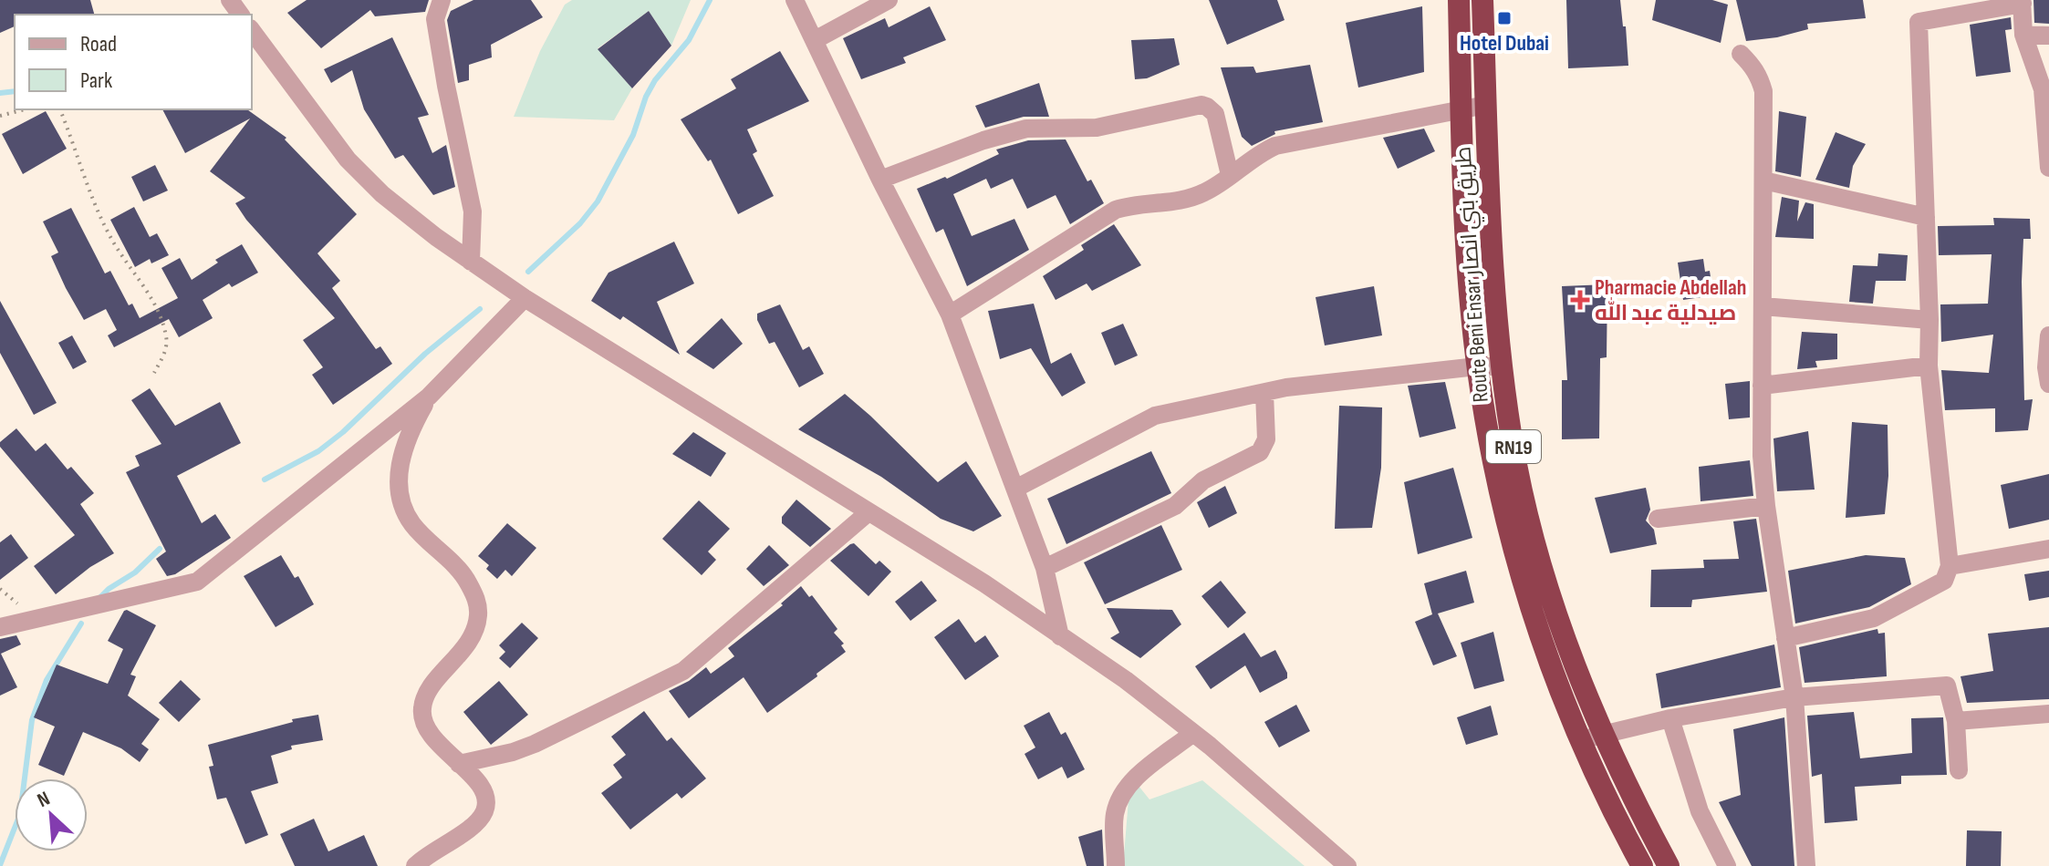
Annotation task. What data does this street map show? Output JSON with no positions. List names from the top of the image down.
{
  "streets": {
    "highway": ["Route Beni Ensar طريق بني انصار", "RN19"]
  },
  "places": {
    "transit": ["Hotel Dubai"],
    "health": ["Pharmacie Abdellah صيدلية عبد الله"]
  },
  "legend": ["Road", "Park"],
  "north": "top left"
}
